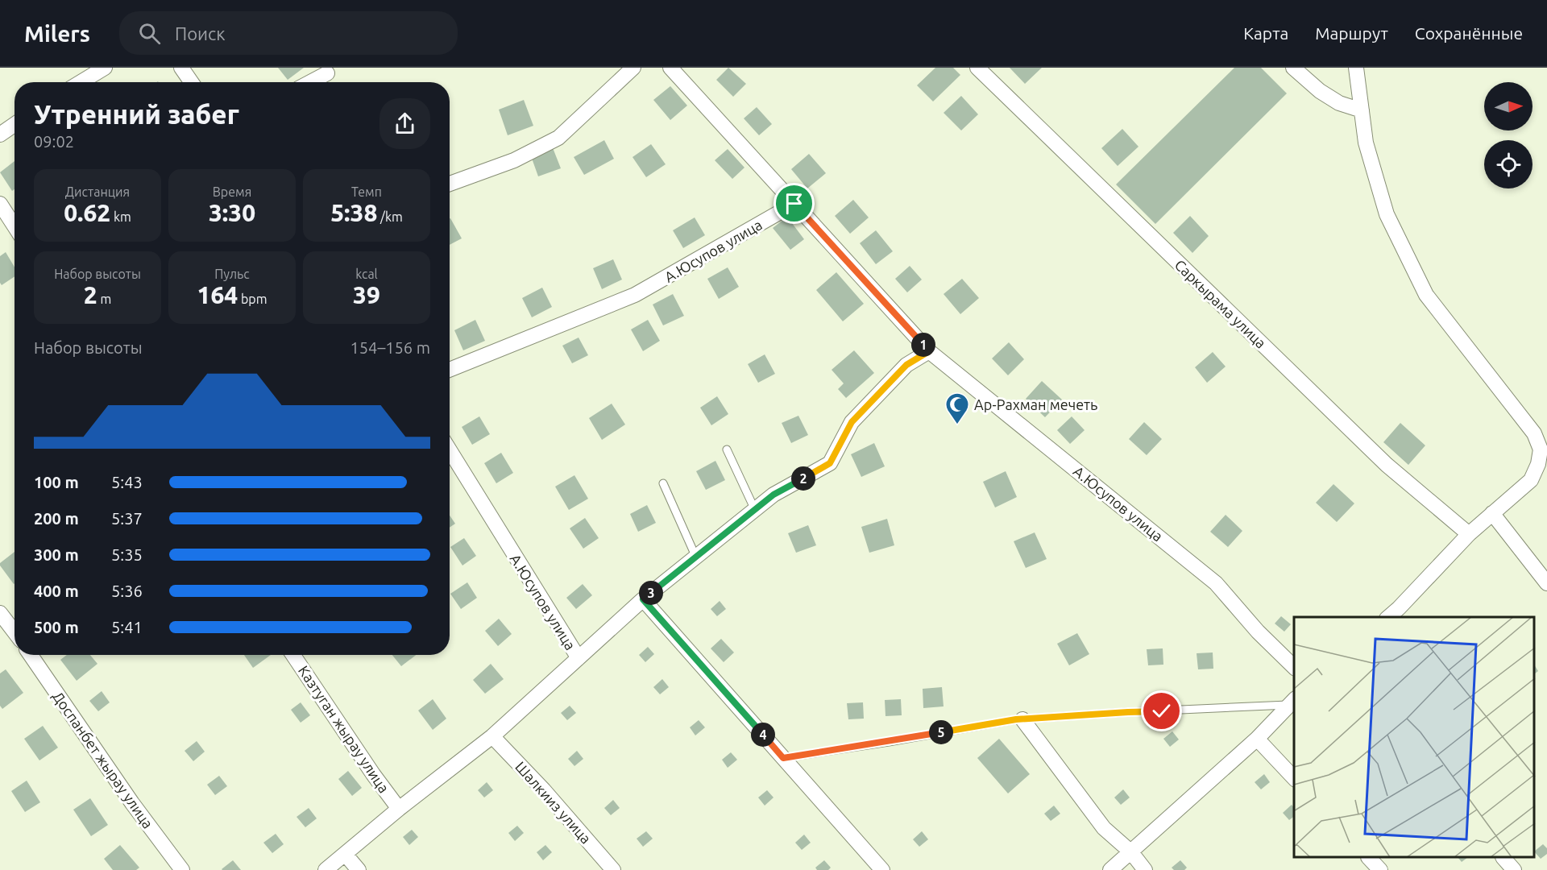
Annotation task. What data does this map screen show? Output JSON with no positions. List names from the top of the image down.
{
  "streets": {
    "street": [
      "А.Юсупов улица",
      "Саркырама улица",
      "Казтуган жырау улица",
      "Доспанбет жырау улица",
      "Шалкииз улица"
    ]
  },
  "places": {
    "mosque": ["Ар-Рахман мечеть"]
  },
  "north": "right",
  "page": {
    "header": "Milers",
    "search": "Поиск",
    "nav": ["Карта", "Маршрут", "Сохранённые"],
    "heading": ["Утренний забег", "09:02"],
    "stats": [
      ["Дистанция", "0.62 km"],
      ["Время", "3:30"],
      ["Темп", "5:38 /km"],
      ["Набор высоты", "2 m"],
      ["Пульс", "164 bpm"],
      ["kcal", "39"]
    ],
    "chart": ["Набор высоты", "154–156 m"],
    "pins": [
      "1",
      "2",
      "3",
      "5",
      "4"
    ],
    "list": [
      {
        "name": "100 m",
        "note": "5:43"
      },
      {
        "name": "200 m",
        "note": "5:37"
      },
      {
        "name": "300 m",
        "note": "5:35"
      },
      {
        "name": "400 m",
        "note": "5:36"
      },
      {
        "name": "500 m",
        "note": "5:41"
      }
    ]
  }
}
